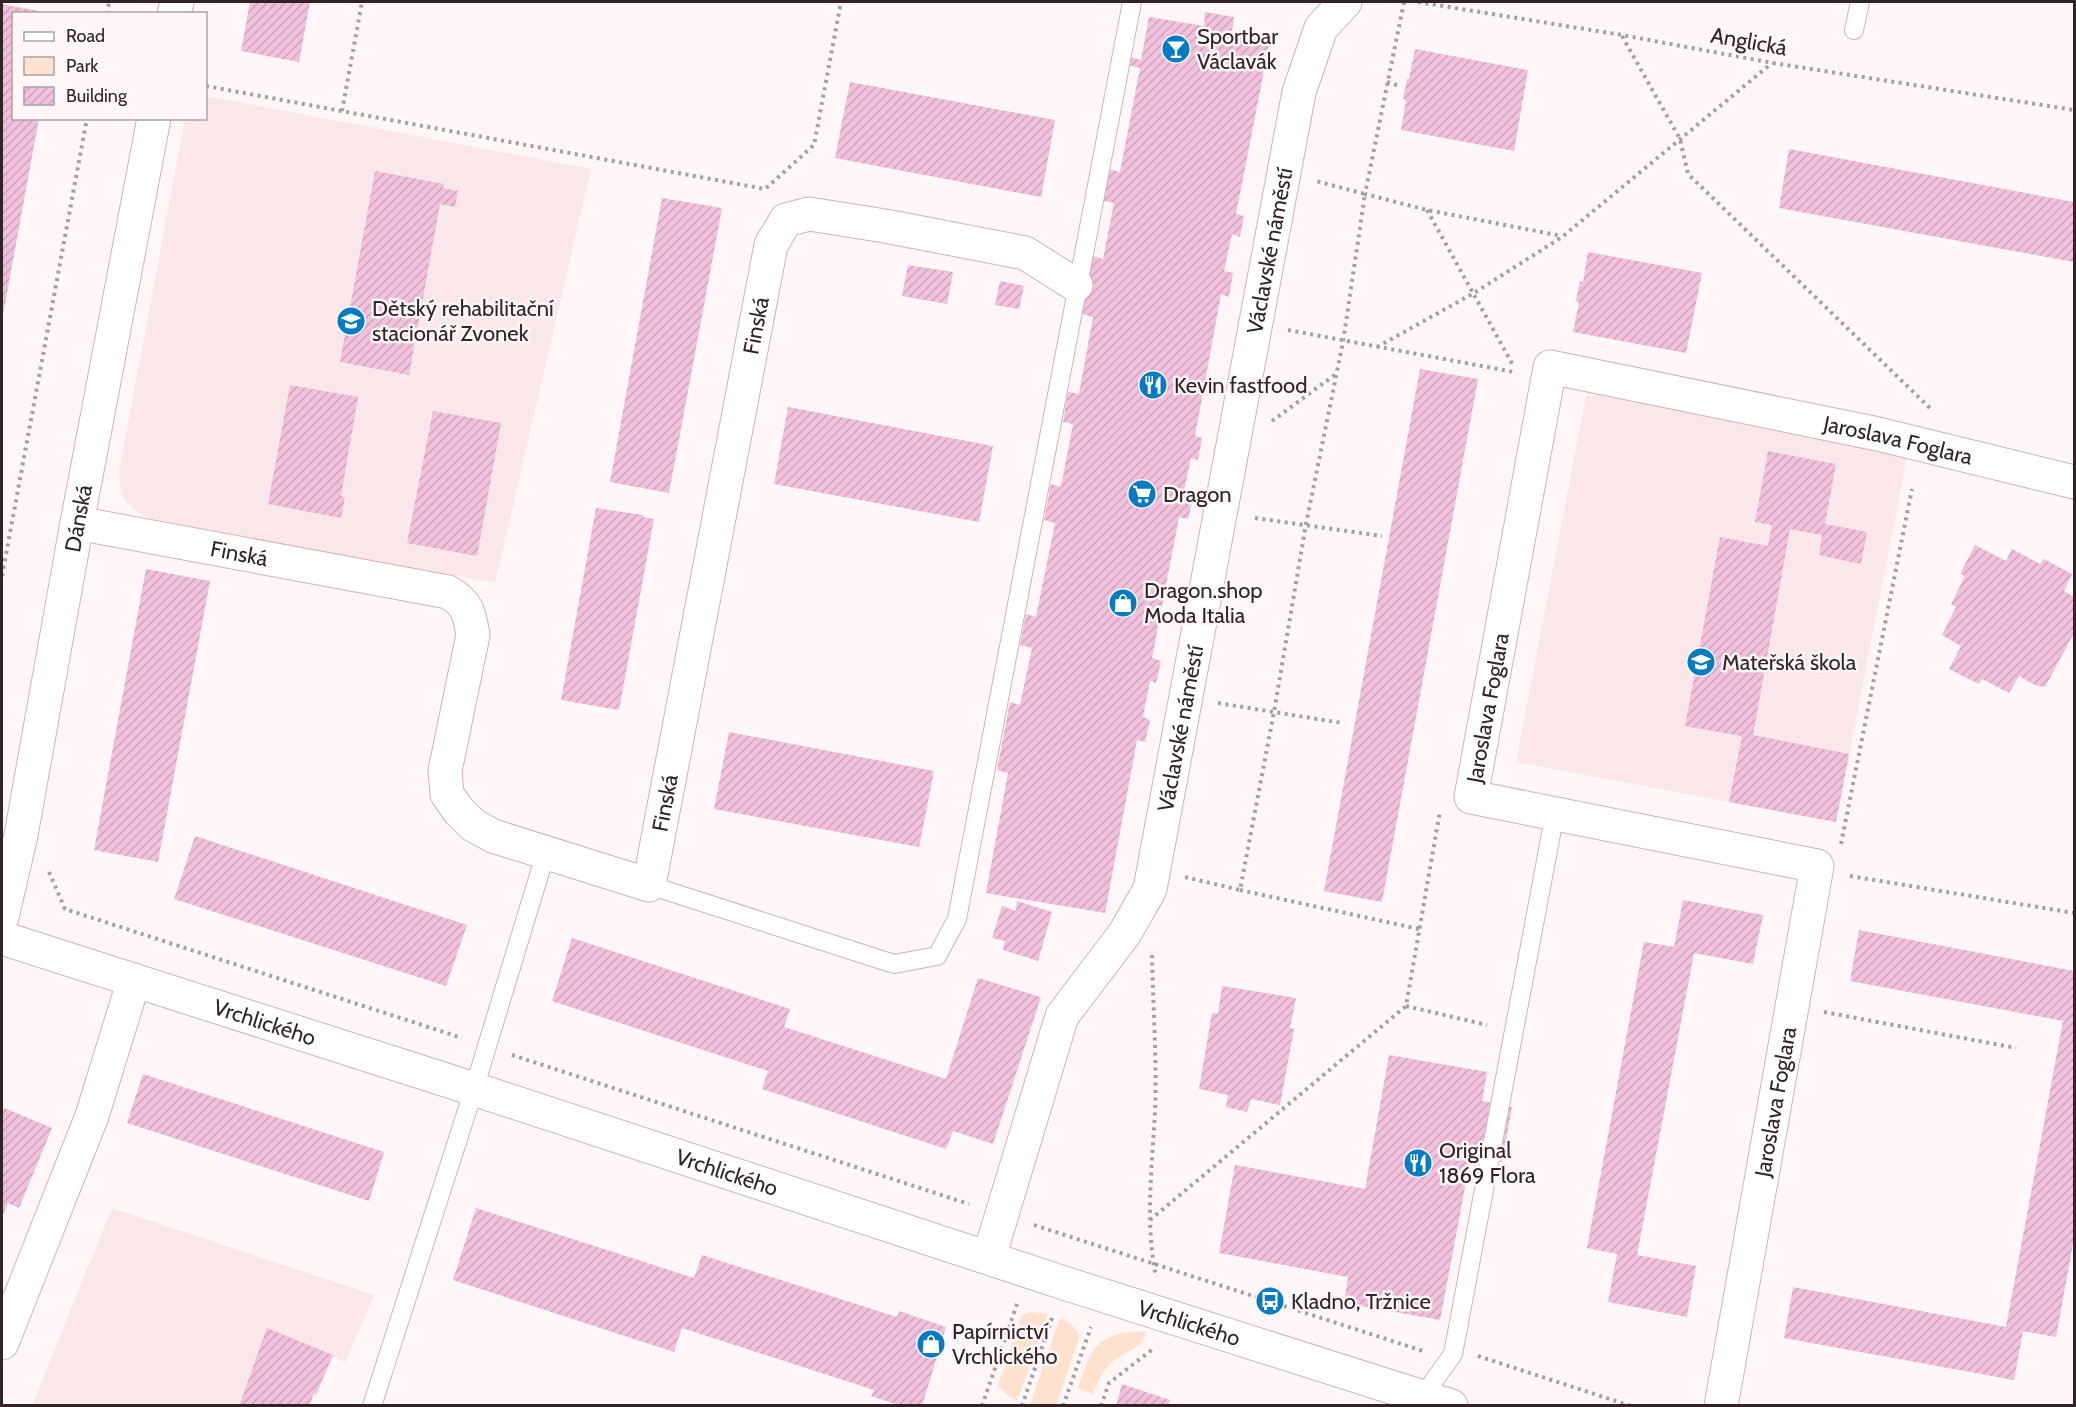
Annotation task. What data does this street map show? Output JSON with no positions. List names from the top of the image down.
{
  "streets": {
    "street": [
      "Václavské náměstí",
      "Finská",
      "Jaroslava Foglara",
      "Dánská",
      "Vrchlického"
    ],
    "path": ["Anglická"]
  },
  "crossings": [
    ["Václavské náměstí", "Vrchlického"],
    ["Finská", "Dánská"]
  ],
  "places": {
    "bar": ["Sportbar Václavák"],
    "school or university": ["Dětský rehabilitační stacionář Zvonek", "Mateřská škola"],
    "restaurant": ["Kevin fastfood", "Original 1869 Flora"],
    "supermarket": ["Dragon"],
    "shop": ["Dragon.shop Moda Italia", "Papírnictví Vrchlického"],
    "bus stop": ["Kladno, Tržnice"]
  },
  "legend": ["Road", "Park", "Building"]
}
